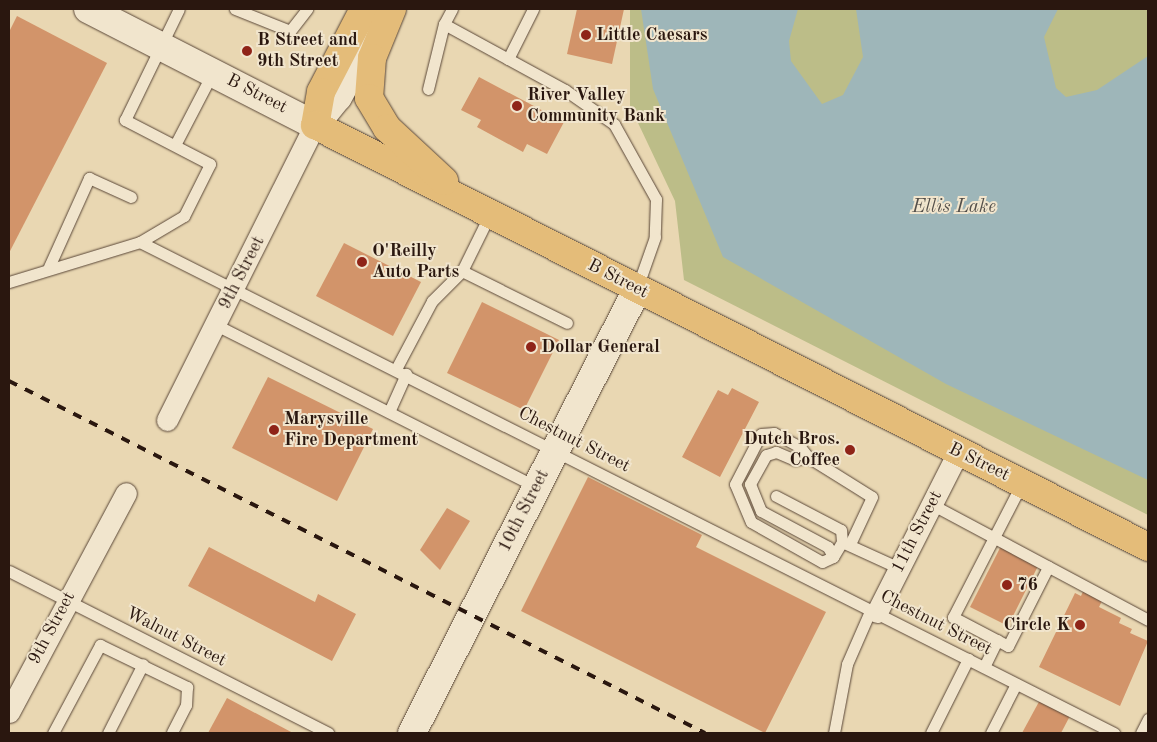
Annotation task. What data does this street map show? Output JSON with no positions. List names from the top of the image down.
{
  "streets": {
    "highway": ["B Street", "9th Street"],
    "street": ["10th Street", "11th Street"],
    "lane": ["Chestnut Street", "Walnut Street"]
  },
  "crossings": [
    ["B Street", "9th Street"],
    ["B Street", "10th Street"],
    ["B Street", "11th Street"],
    ["9th Street", "Chestnut Street"],
    ["9th Street", "Walnut Street"],
    ["Chestnut Street", "10th Street"],
    ["Chestnut Street", "11th Street"]
  ],
  "water": ["Ellis Lake"],
  "places": [
    "Little Caesars",
    "B Street and 9th Street",
    "River Valley Community Bank",
    "O'Reilly Auto Parts",
    "Dollar General",
    "Marysville Fire Department",
    "Dutch Bros. Coffee",
    "76",
    "Circle K"
  ]
}
